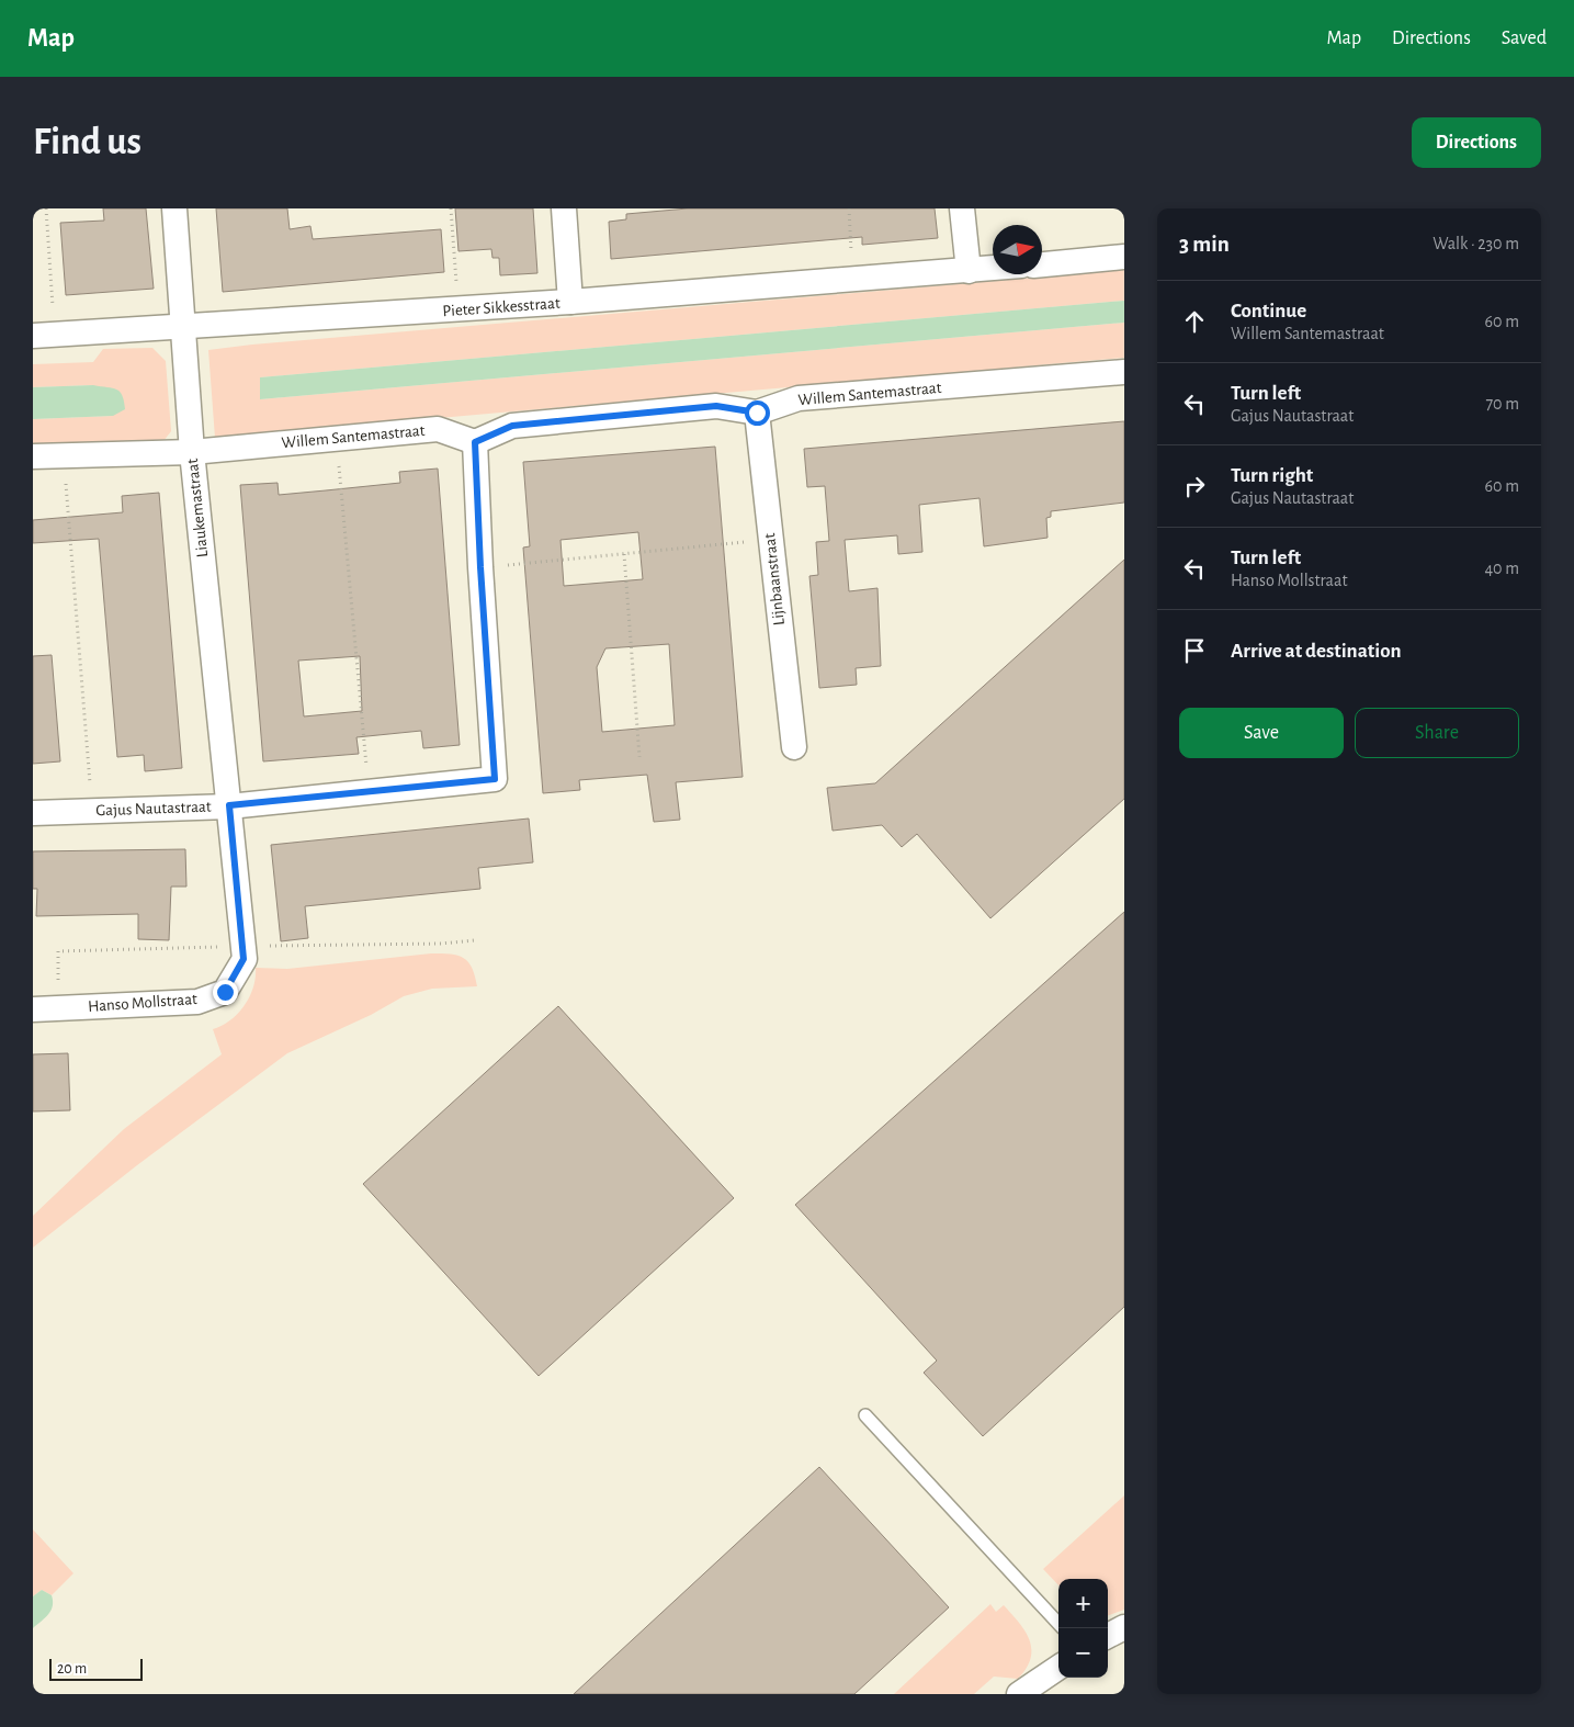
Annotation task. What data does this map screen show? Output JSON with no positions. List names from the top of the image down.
{
  "streets": {
    "street": [
      "Pieter Sikkesstraat",
      "Willem Santemastraat",
      "Liaukemastraat",
      "Lijnbaanstraat",
      "Gajus Nautastraat",
      "Hanso Mollstraat"
    ]
  },
  "crossings": [
    ["Pieter Sikkesstraat", "Liaukemastraat"],
    ["Willem Santemastraat", "Liaukemastraat"],
    ["Willem Santemastraat", "Lijnbaanstraat"],
    ["Willem Santemastraat", "Gajus Nautastraat"],
    ["Liaukemastraat", "Gajus Nautastraat"],
    ["Liaukemastraat", "Hanso Mollstraat"],
    ["Gajus Nautastraat", "Hanso Mollstraat"]
  ],
  "scale_bar": "20 m",
  "north": "right",
  "page": {
    "header": "Map",
    "nav": ["Map", "Directions", "Saved"],
    "buttons": [
      "Directions",
      ["Save", "Share"]
    ],
    "title": "Find us",
    "heading": ["3 min", "Walk · 230 m"],
    "list": [
      ["Continue", "Willem Santemastraat", "60 m"],
      ["Turn left", "Gajus Nautastraat", "70 m"],
      ["Turn right", "Gajus Nautastraat", "60 m"],
      ["Turn left", "Hanso Mollstraat", "40 m"],
      "Arrive at destination"
    ],
    "map_buttons": ["+", "−"],
    "scale": "20 m"
  }
}
